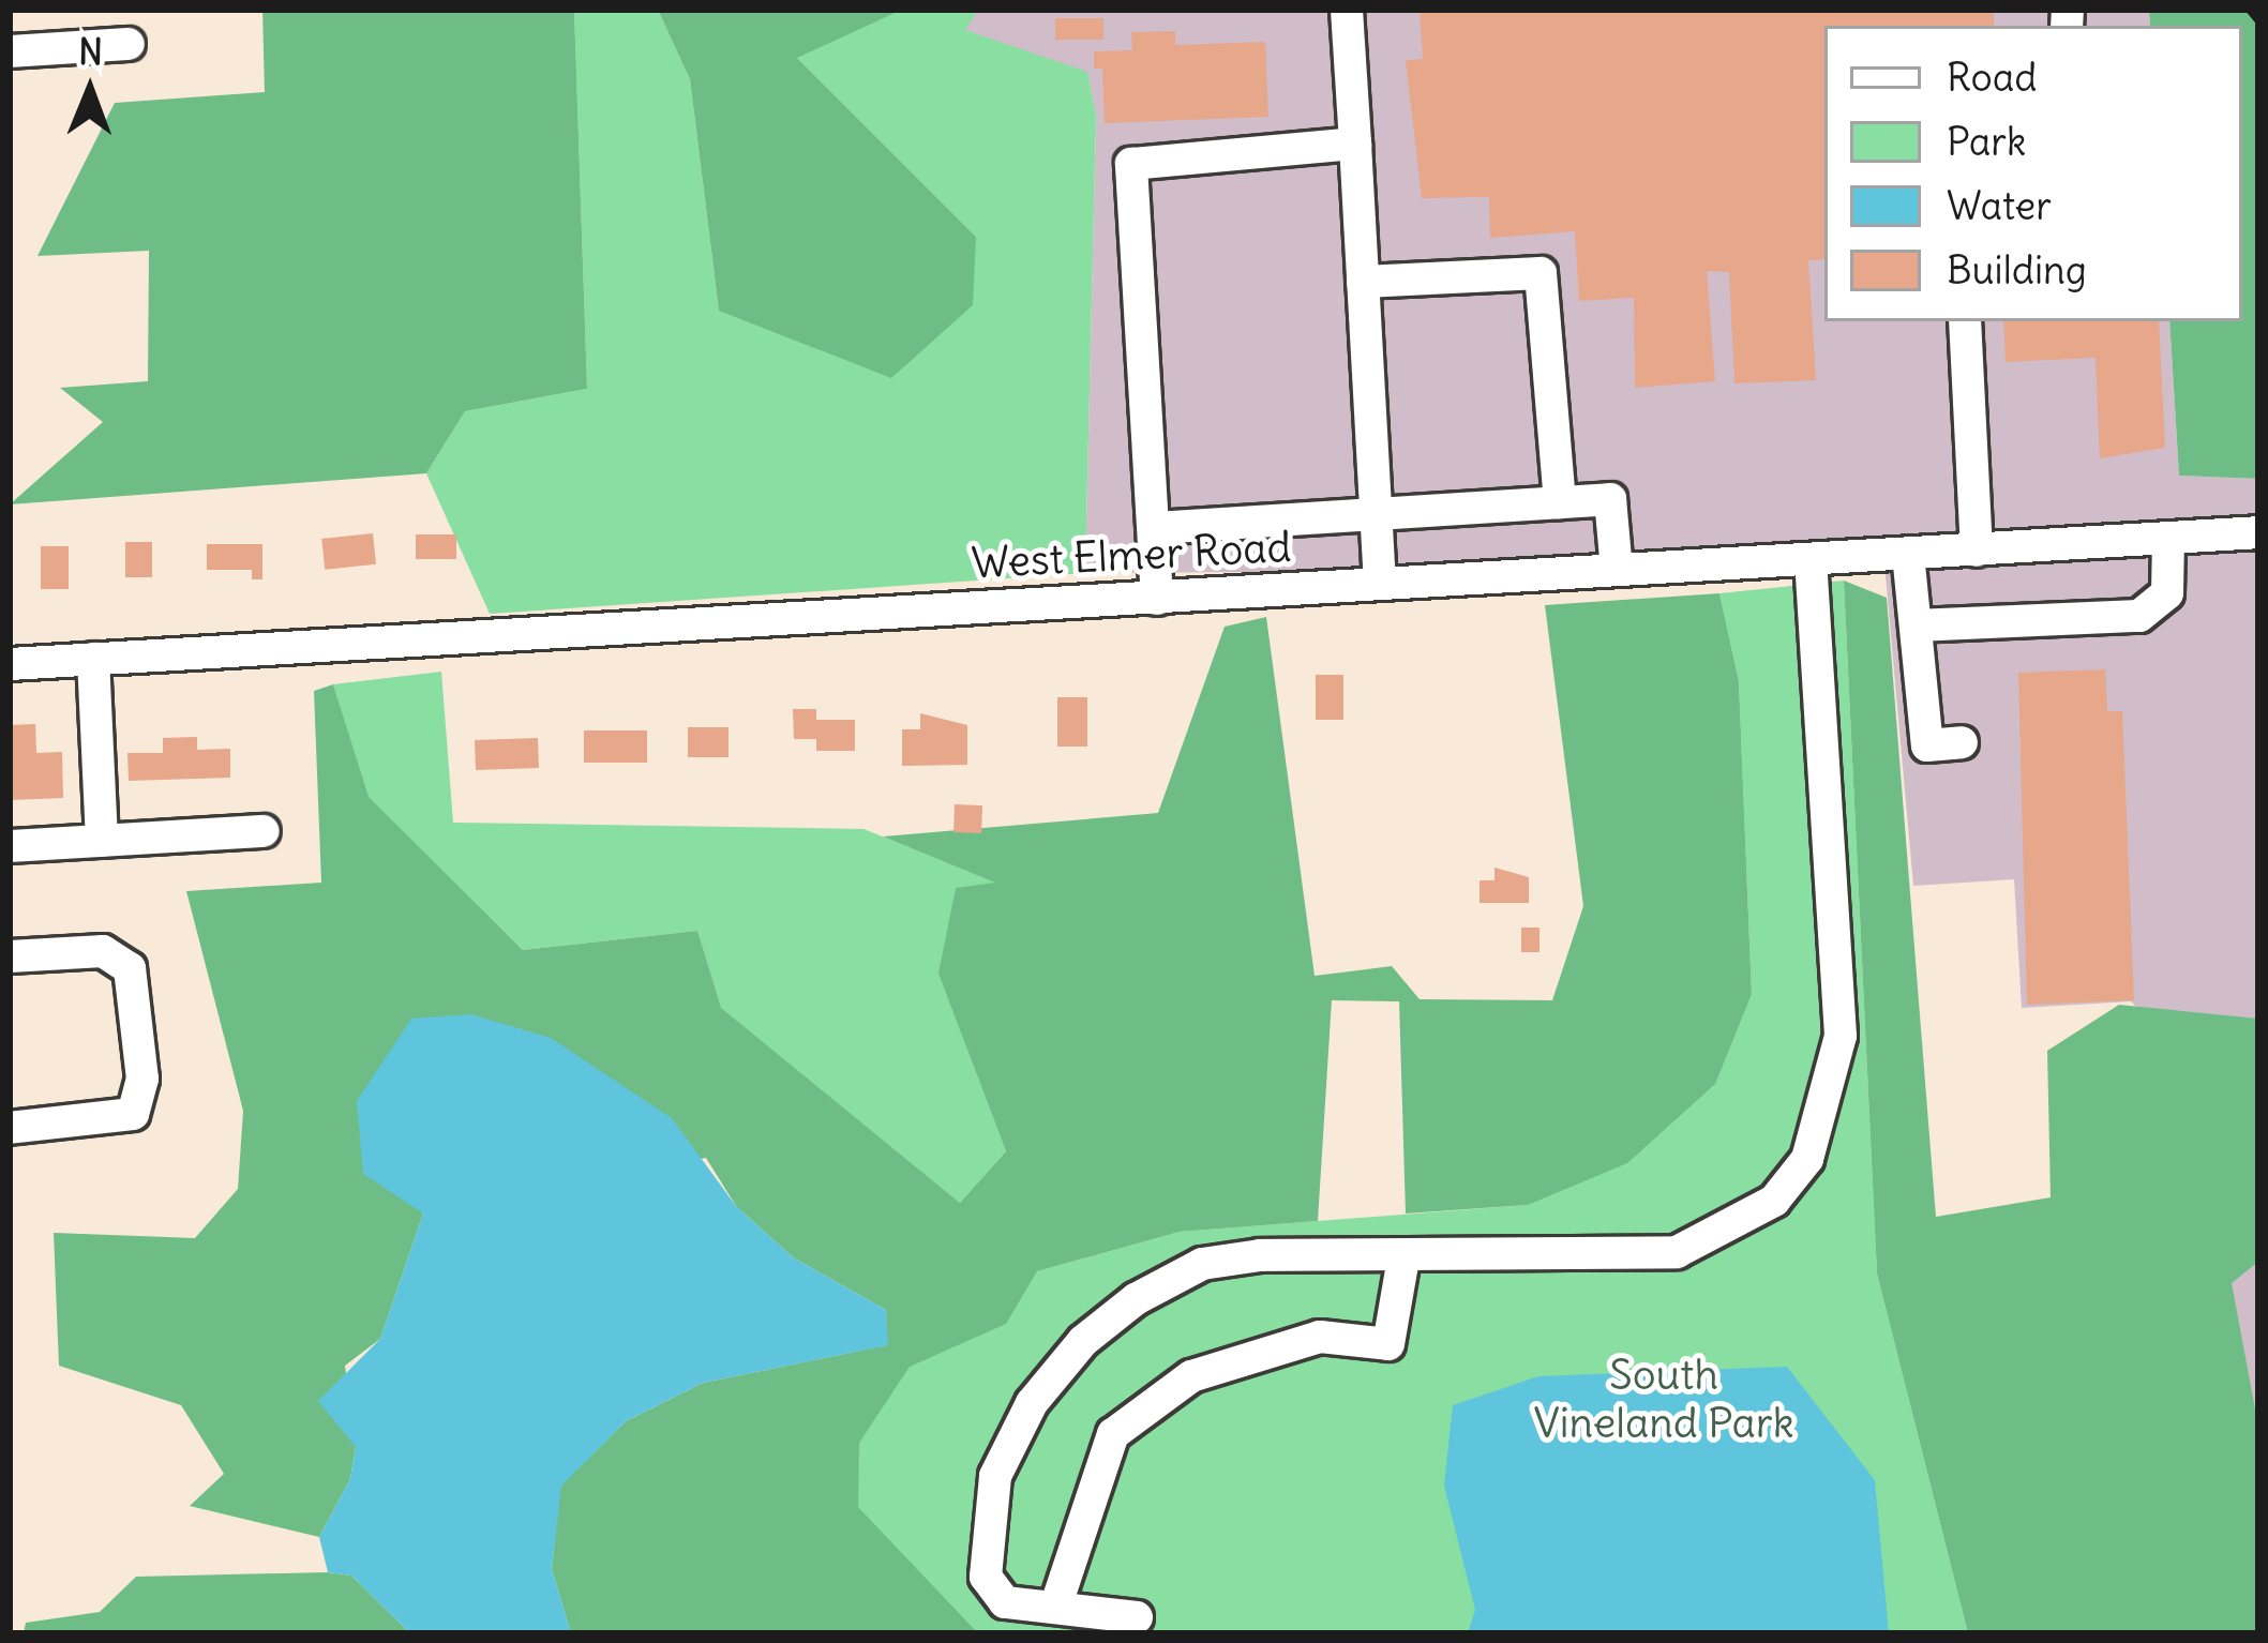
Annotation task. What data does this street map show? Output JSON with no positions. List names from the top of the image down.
{
  "streets": {
    "street": ["West Elmer Road"]
  },
  "parks": ["South Vineland Park"],
  "legend": [
    "Road",
    "Park",
    "Water",
    "Building"
  ],
  "north": "top"
}
